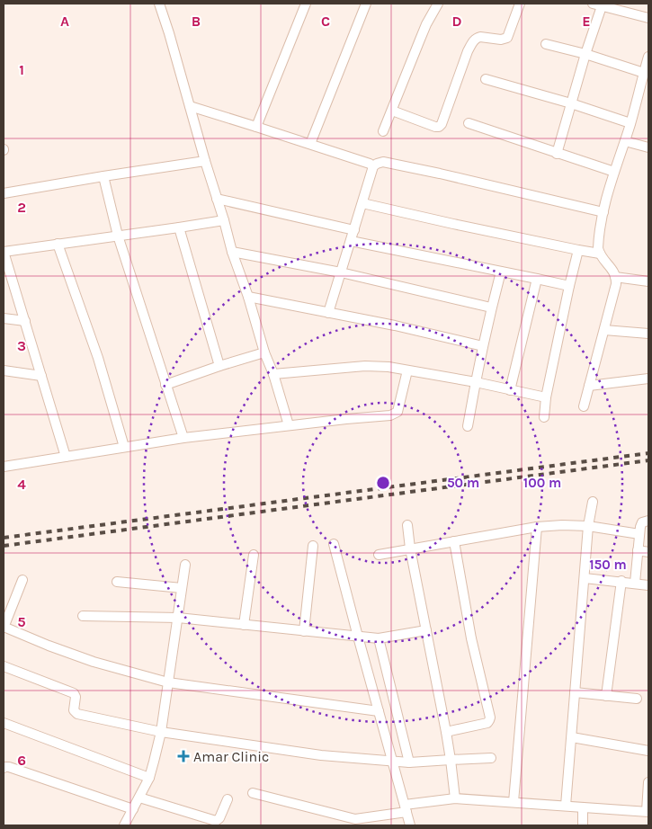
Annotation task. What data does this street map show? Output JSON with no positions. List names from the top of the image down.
{
  "places": {
    "health": ["Amar Clinic"]
  },
  "grid": {
    "columns": [
      "A",
      "B",
      "C",
      "D",
      "E"
    ],
    "rows": [
      "1",
      "2",
      "3",
      "4",
      "5",
      "6"
    ]
  },
  "rings": ["50 m", "100 m", "150 m"]
}
